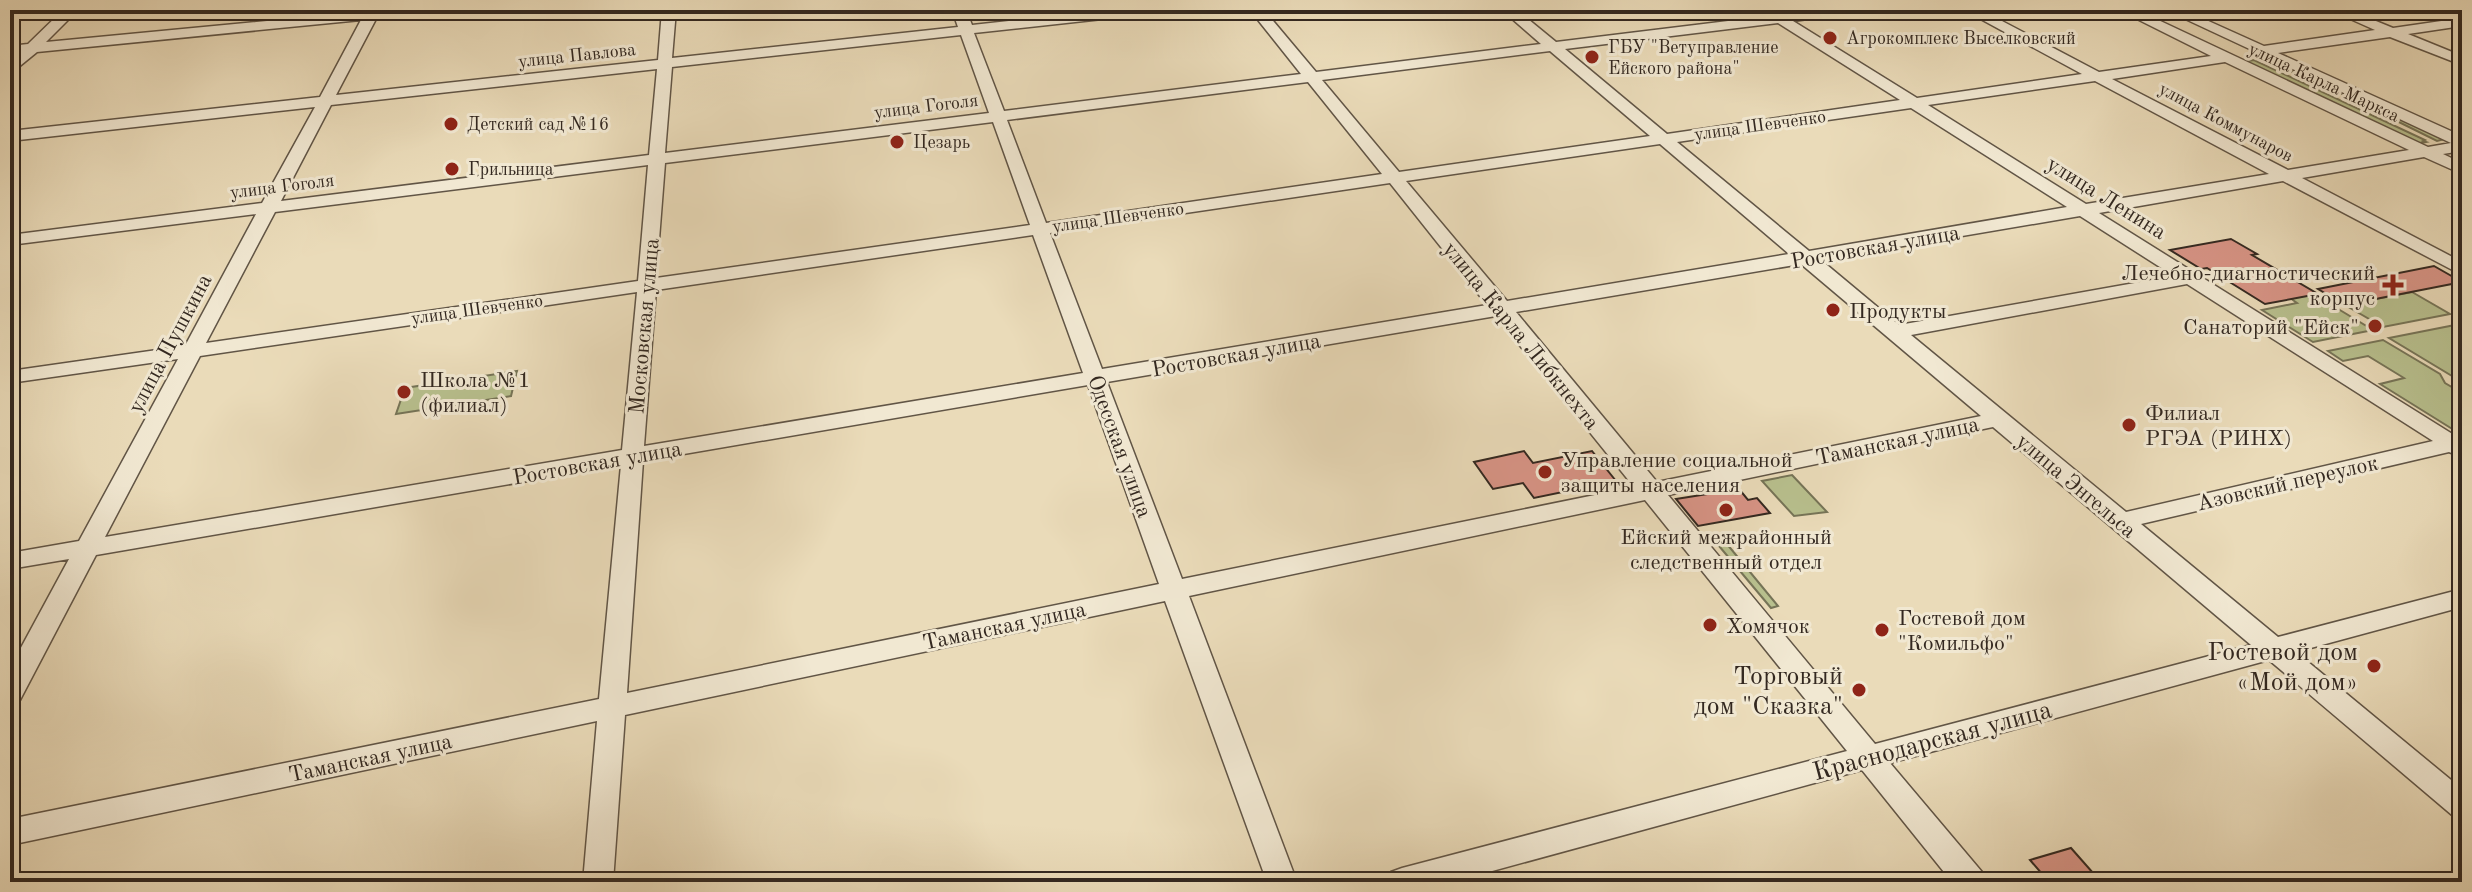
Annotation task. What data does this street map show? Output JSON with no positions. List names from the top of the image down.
{
  "streets": {
    "street": [
      "улица Павлова",
      "улица Карла Маркса",
      "улица Гоголя",
      "улица Коммунаров",
      "улица Шевченко",
      "улица Ленина",
      "Ростовская улица",
      "Московская улица",
      "улица Карла Либкнехта",
      "улица Пушкина",
      "Таманская улица",
      "Одесская улица",
      "Азовский переулок",
      "улица Энгельса",
      "Краснодарская улица"
    ]
  },
  "crossings": [
    ["улица Павлова", "Московская улица"],
    ["улица Павлова", "улица Пушкина"],
    ["улица Павлова", "Одесская улица"],
    ["улица Карла Маркса", "улица Шевченко"],
    ["улица Карла Маркса", "Ростовская улица"],
    ["улица Гоголя", "улица Ленина"],
    ["улица Гоголя", "Московская улица"],
    ["улица Гоголя", "улица Карла Либкнехта"],
    ["улица Гоголя", "улица Пушкина"],
    ["улица Гоголя", "Одесская улица"],
    ["улица Гоголя", "улица Энгельса"],
    ["улица Коммунаров", "улица Шевченко"],
    ["улица Коммунаров", "Ростовская улица"],
    ["улица Шевченко", "улица Ленина"],
    ["улица Шевченко", "Московская улица"],
    ["улица Шевченко", "улица Карла Либкнехта"],
    ["улица Шевченко", "улица Пушкина"],
    ["улица Шевченко", "Одесская улица"],
    ["улица Шевченко", "улица Энгельса"],
    ["улица Ленина", "Ростовская улица"],
    ["улица Ленина", "Азовский переулок"],
    ["Ростовская улица", "Московская улица"],
    ["Ростовская улица", "улица Карла Либкнехта"],
    ["Ростовская улица", "улица Пушкина"],
    ["Ростовская улица", "Одесская улица"],
    ["Ростовская улица", "улица Энгельса"],
    ["Московская улица", "Таманская улица"],
    ["улица Карла Либкнехта", "Таманская улица"],
    ["улица Карла Либкнехта", "Краснодарская улица"],
    ["Таманская улица", "Одесская улица"],
    ["Таманская улица", "улица Энгельса"],
    ["Азовский переулок", "улица Энгельса"],
    ["улица Энгельса", "Краснодарская улица"]
  ],
  "places": {
    "other": [
      "Агрокомплекс Выселковский",
      "ГБУ \"Ветуправление Ейского района\"",
      "Детский сад №16",
      "Цезарь",
      "Грильница",
      "Продукты",
      "Санаторий \"Ейск\"",
      "Школа №1 (филиал)",
      "Филиал РГЭА (РИНХ)",
      "Управление социальной защиты населения",
      "Ейский межрайонный следственный отдел",
      "Хомячок",
      "Гостевой дом \"Комильфо\"",
      "Гостевой дом «Мой дом»",
      "Торговый дом \"Сказка\""
    ],
    "health": ["Лечебно-диагностический корпус"]
  }
}
